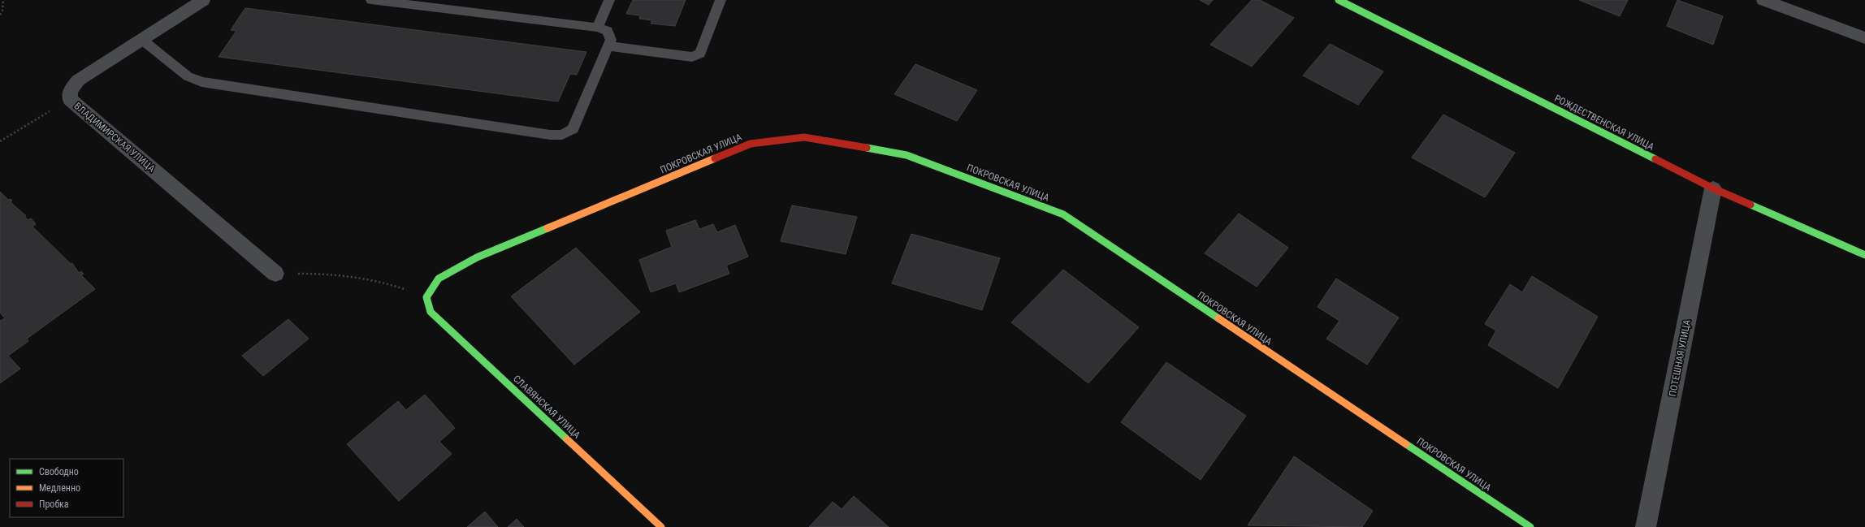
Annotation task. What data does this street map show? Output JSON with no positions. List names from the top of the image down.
{
  "streets": {
    "street": [
      "РОЖДЕСТВЕНСКАЯ УЛИЦА",
      "ВЛАДИМИРСКАЯ УЛИЦА",
      "ПОКРОВСКАЯ УЛИЦА",
      "ПОТЕШНАЯ УЛИЦА",
      "СЛАВЯНСКАЯ УЛИЦА"
    ]
  },
  "crossings": [
    ["РОЖДЕСТВЕНСКАЯ УЛИЦА", "ПОТЕШНАЯ УЛИЦА"],
    ["ПОКРОВСКАЯ УЛИЦА", "СЛАВЯНСКАЯ УЛИЦА"]
  ],
  "legend": ["Свободно", "Медленно", "Пробка"]
}
